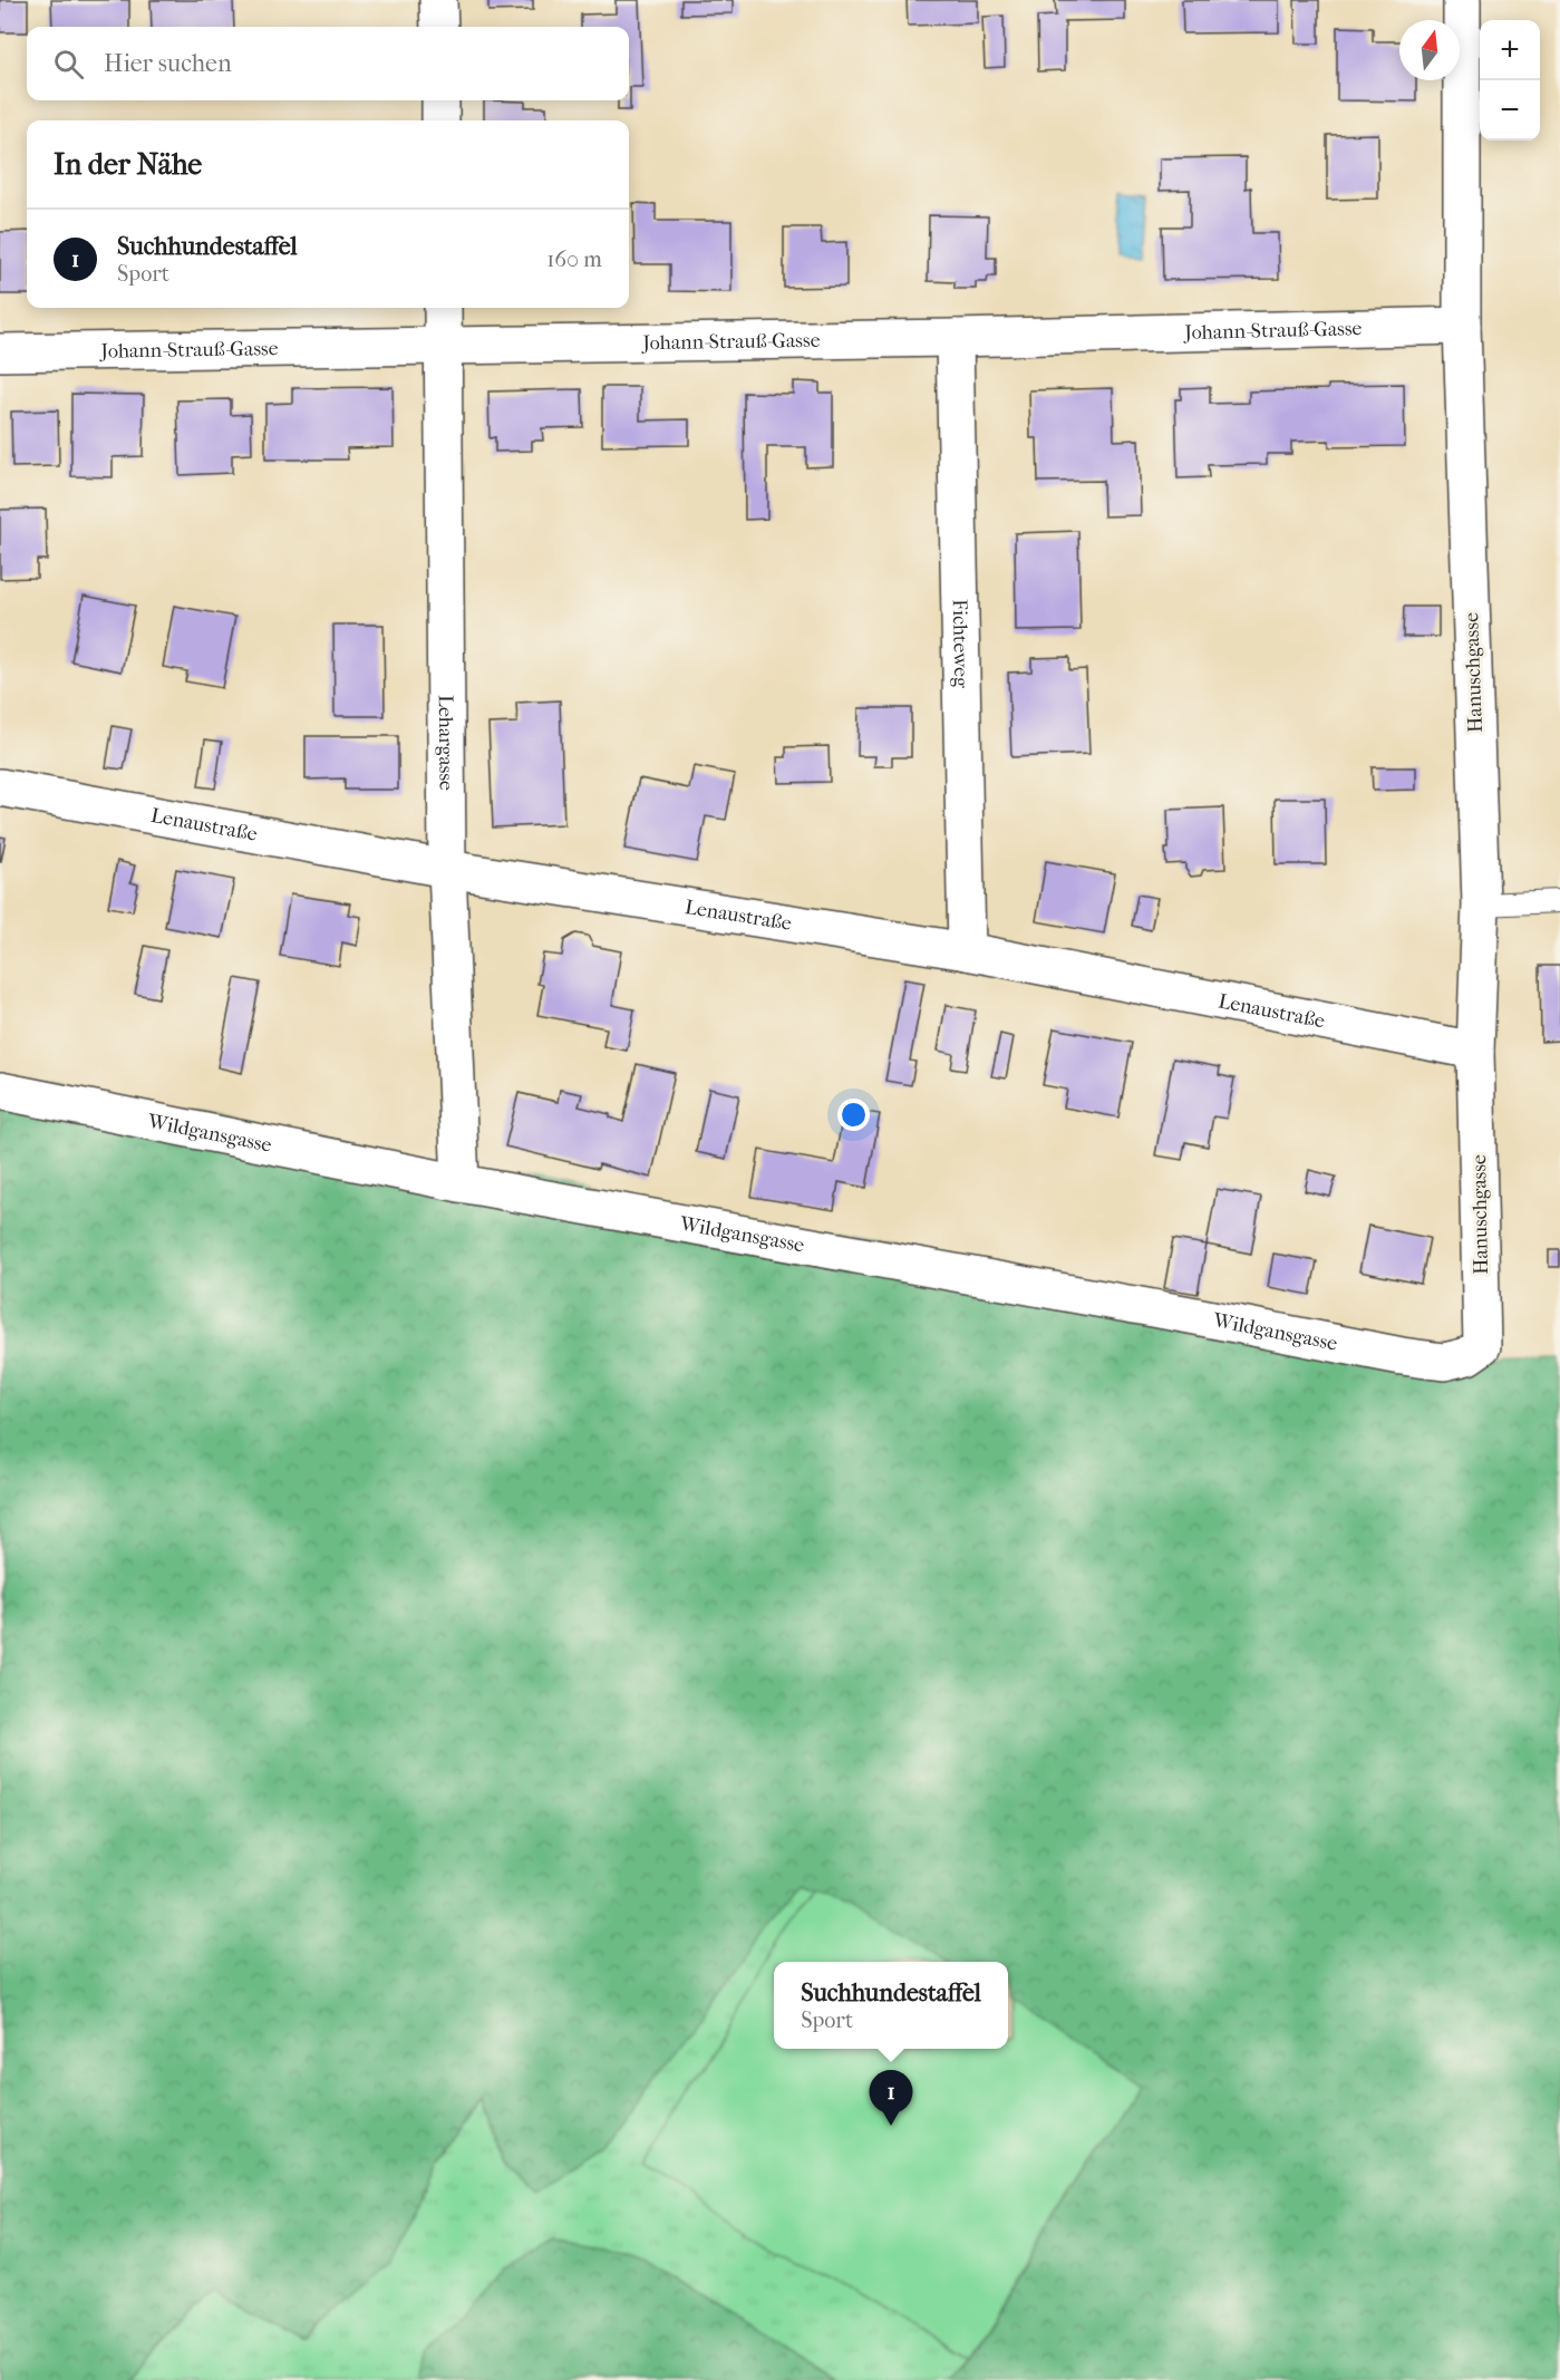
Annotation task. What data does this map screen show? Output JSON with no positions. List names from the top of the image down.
{
  "streets": {
    "street": [
      "Johann-Strauß-Gasse",
      "Fichteweg",
      "Hanuschgasse",
      "Lehargasse",
      "Lenaustraße",
      "Wildgansgasse"
    ]
  },
  "crossings": [
    ["Johann-Strauß-Gasse", "Fichteweg"],
    ["Johann-Strauß-Gasse", "Hanuschgasse"],
    ["Johann-Strauß-Gasse", "Lehargasse"],
    ["Fichteweg", "Lenaustraße"],
    ["Hanuschgasse", "Lenaustraße"],
    ["Hanuschgasse", "Wildgansgasse"],
    ["Lehargasse", "Lenaustraße"],
    ["Lehargasse", "Wildgansgasse"]
  ],
  "north": "top",
  "page": {
    "map_buttons": ["+", "−"],
    "search": "Hier suchen",
    "heading": "In der Nähe",
    "list": [
      {
        "mark": "1",
        "name": "Suchhundestaffel",
        "note": "Sport",
        "value": "160 m"
      }
    ],
    "popup": ["Suchhundestaffel", "Sport"],
    "pins": "1"
  }
}
